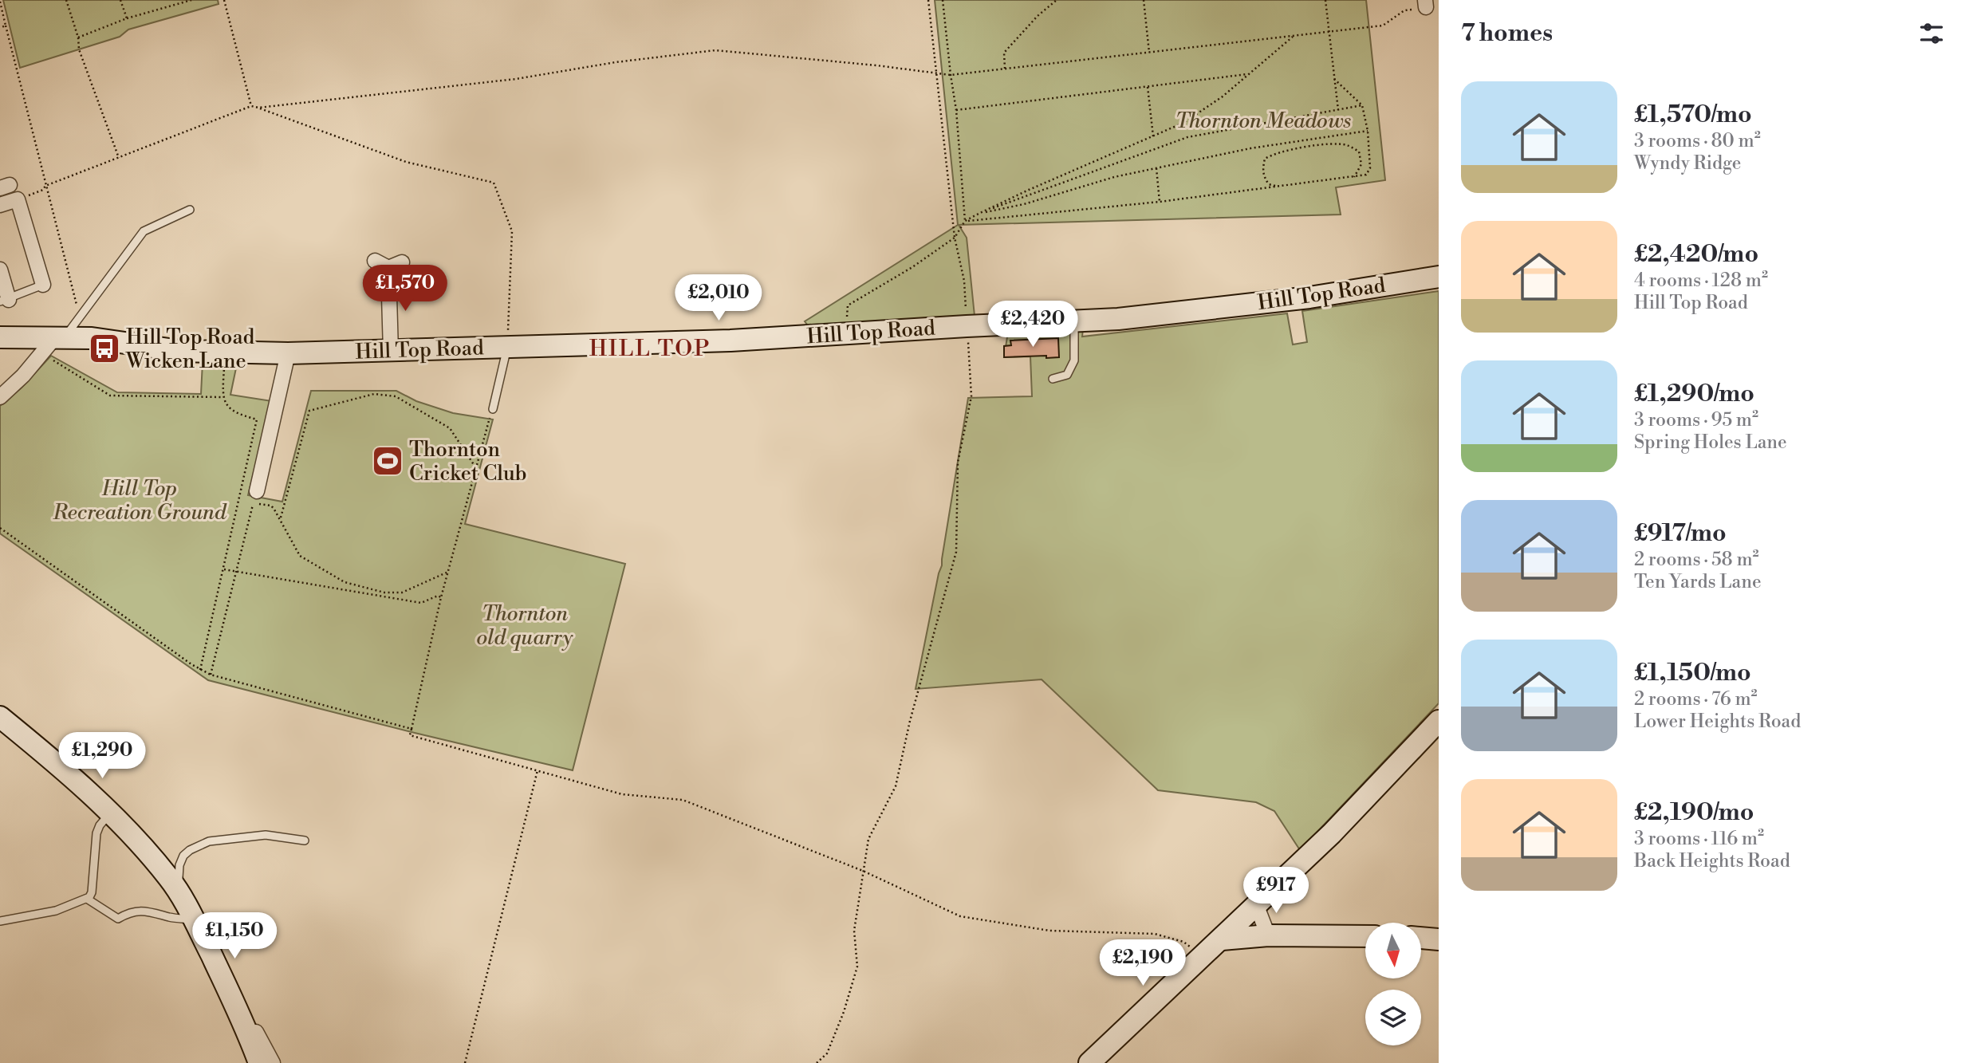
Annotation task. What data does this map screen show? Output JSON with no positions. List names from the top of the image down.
{
  "streets": {
    "street": ["Hill Top Road"]
  },
  "districts": ["HILL TOP"],
  "parks": ["Thornton Meadows", "Hill Top Recreation Ground", "Thornton old quarry"],
  "places": {
    "bus stop": ["Hill Top Road Wicken Lane"],
    "sports": ["Thornton Cricket Club"]
  },
  "north": "bottom",
  "page": {
    "heading": "7 homes",
    "list": [
      {
        "name": "£1,570/mo",
        "note": "3 rooms · 80 m² · Wyndy Ridge"
      },
      {
        "name": "£2,420/mo",
        "note": "4 rooms · 128 m² · Hill Top Road"
      },
      {
        "name": "£1,290/mo",
        "note": "3 rooms · 95 m² · Spring Holes Lane"
      },
      {
        "name": "£917/mo",
        "note": "2 rooms · 58 m² · Ten Yards Lane"
      },
      {
        "name": "£1,150/mo",
        "note": "2 rooms · 76 m² · Lower Heights Road"
      },
      {
        "name": "£2,190/mo",
        "note": "3 rooms · 116 m² · Back Heights Road"
      }
    ],
    "price": [
      "£1,570",
      "£2,010",
      "£2,420",
      "£1,290",
      "£917",
      "£1,150",
      "£2,190"
    ]
  }
}
